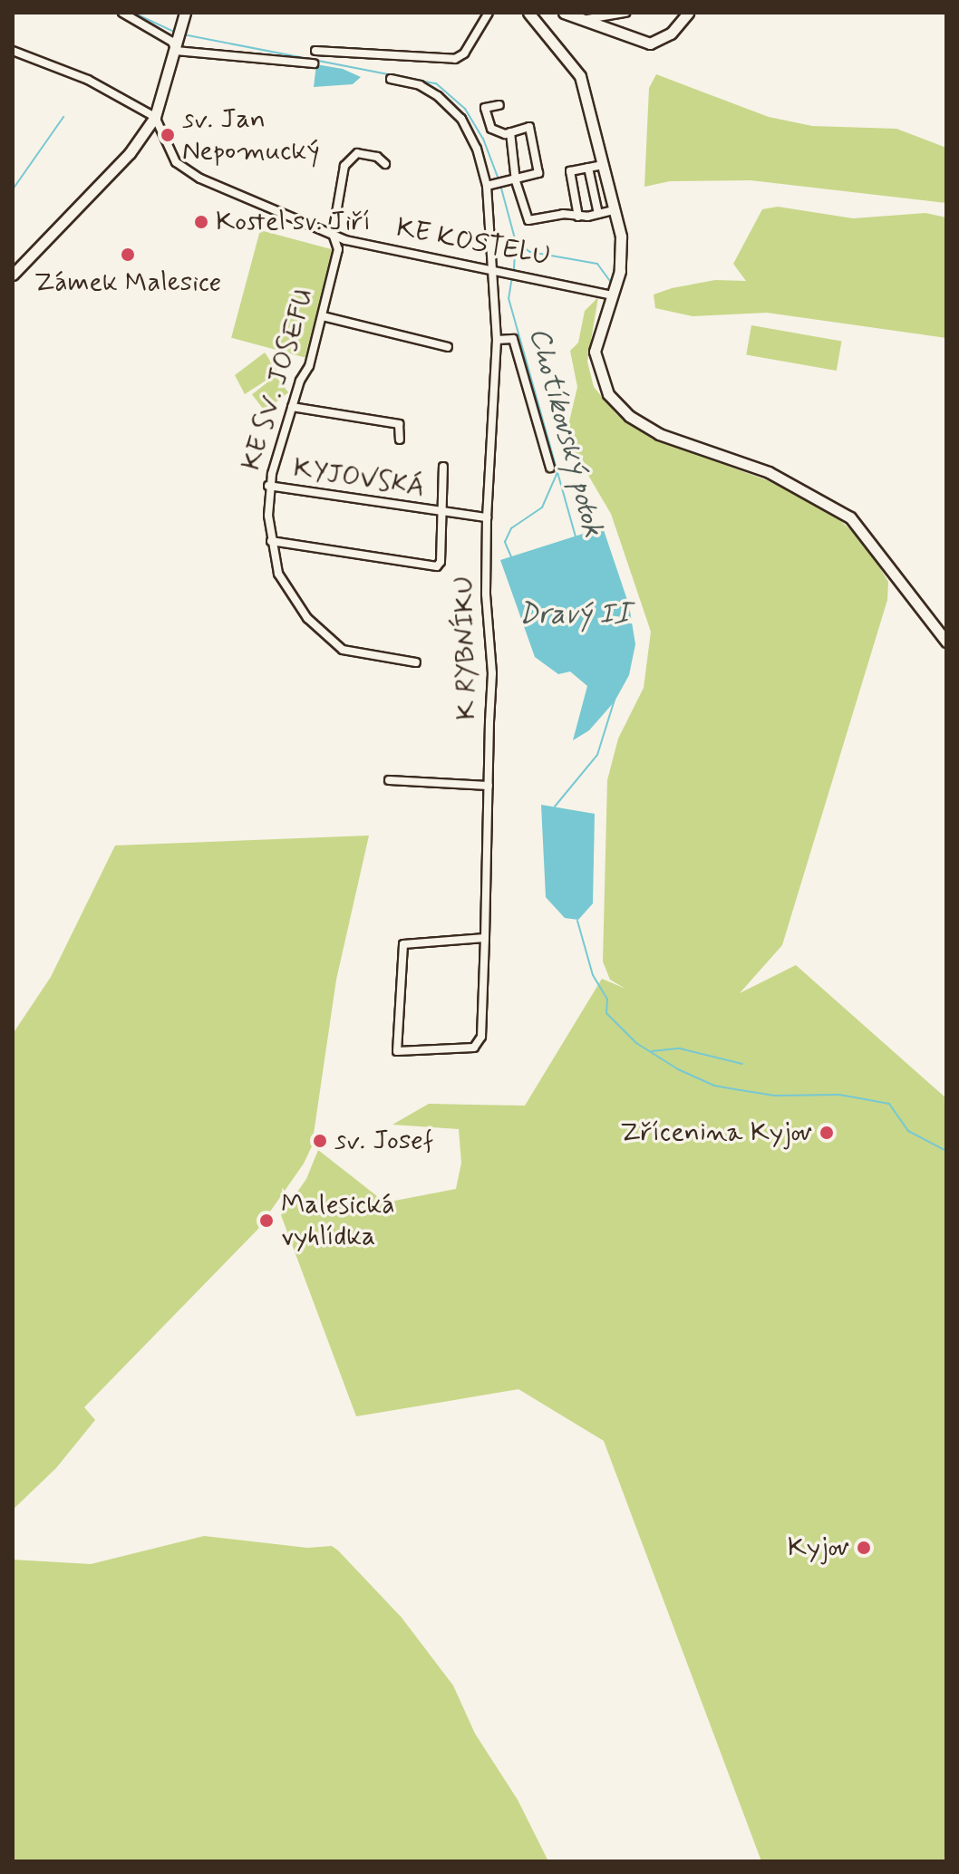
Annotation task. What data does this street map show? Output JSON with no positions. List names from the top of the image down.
{
  "streets": {
    "street": [
      "KE KOSTELU",
      "KE SV. JOSEFU",
      "KYJOVSKÁ",
      "K RYBNÍKU"
    ]
  },
  "crossings": [
    ["KE KOSTELU", "KE SV. JOSEFU"],
    ["KE KOSTELU", "K RYBNÍKU"],
    ["KE SV. JOSEFU", "KYJOVSKÁ"],
    ["KYJOVSKÁ", "K RYBNÍKU"]
  ],
  "water": ["Chotíkovský potok", "Dravý II"],
  "places": [
    "sv. Jan Nepomucký",
    "Kostel sv. Jiří",
    "Zámek Malesice",
    "Zřícenina Kyjov",
    "sv. Josef",
    "Malesická vyhlídka",
    "Kyjov"
  ]
}
